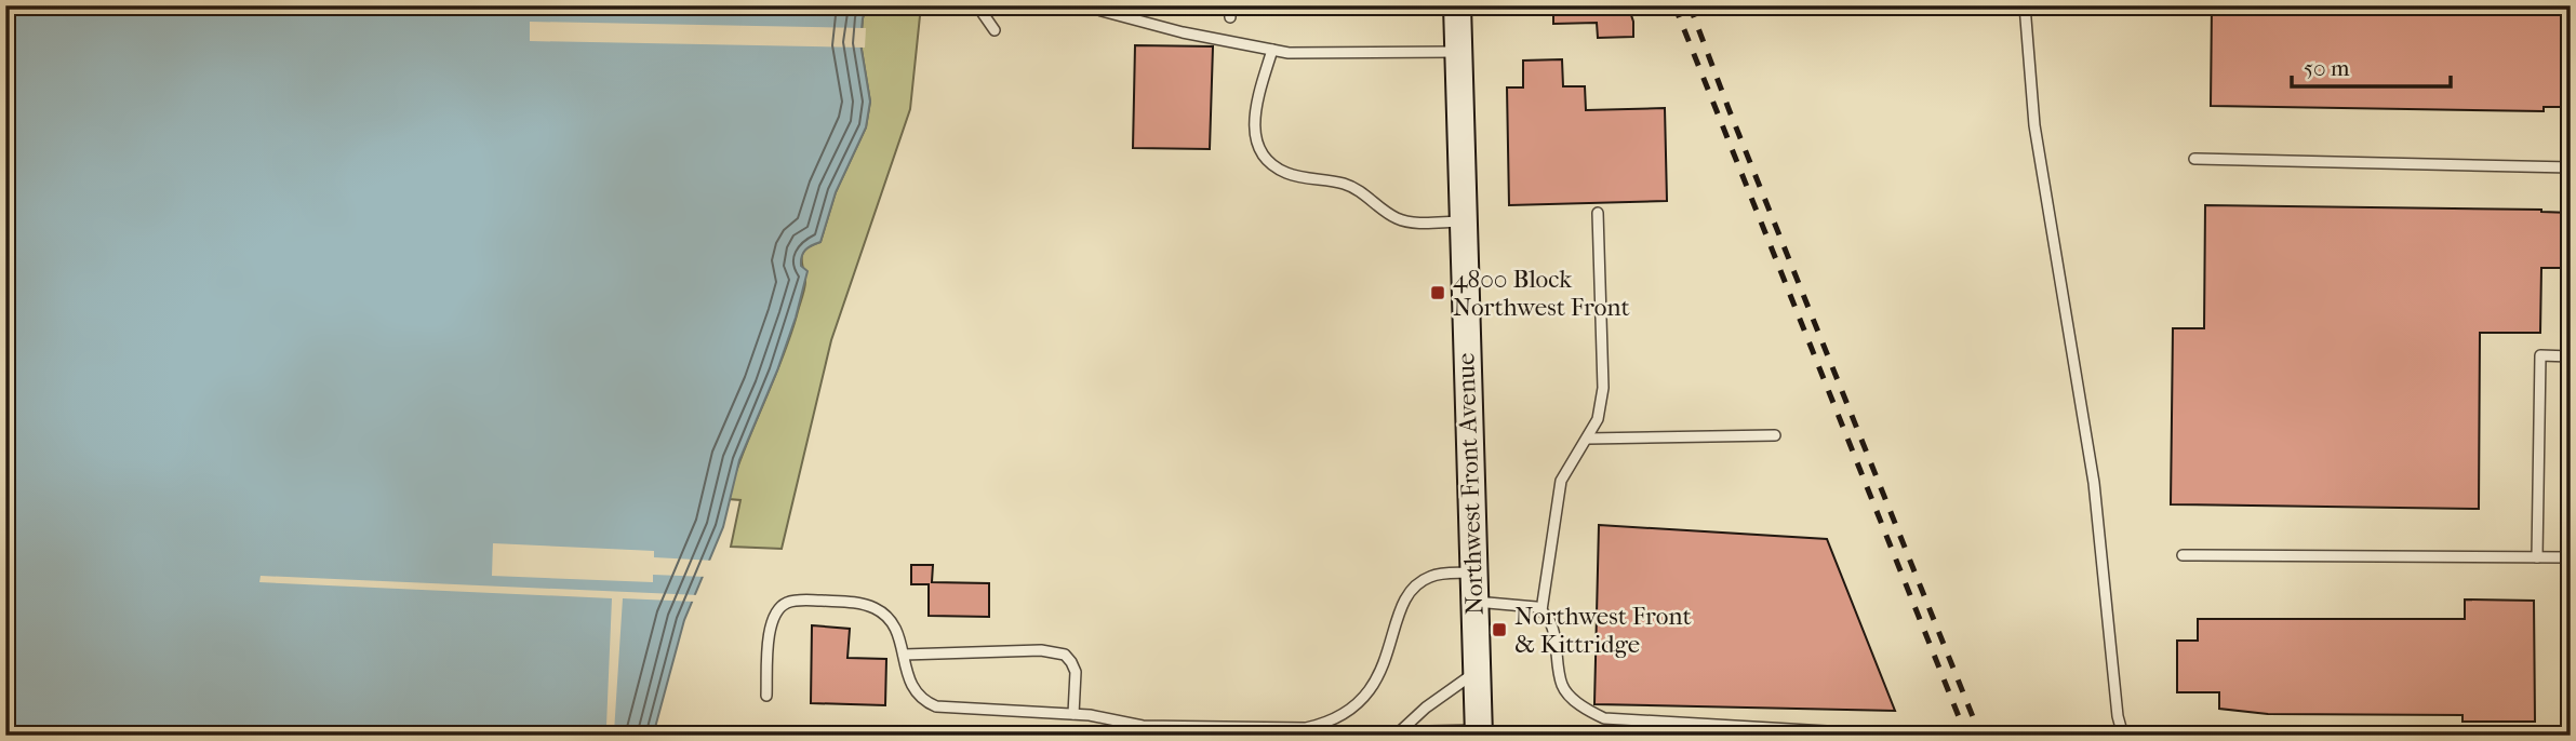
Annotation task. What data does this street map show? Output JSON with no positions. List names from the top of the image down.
{
  "streets": {
    "main road": ["Northwest Front Avenue"]
  },
  "places": {
    "transit": ["4800 Block Northwest Front", "Northwest Front & Kittridge"]
  },
  "scale_bar": "50 m"
}
